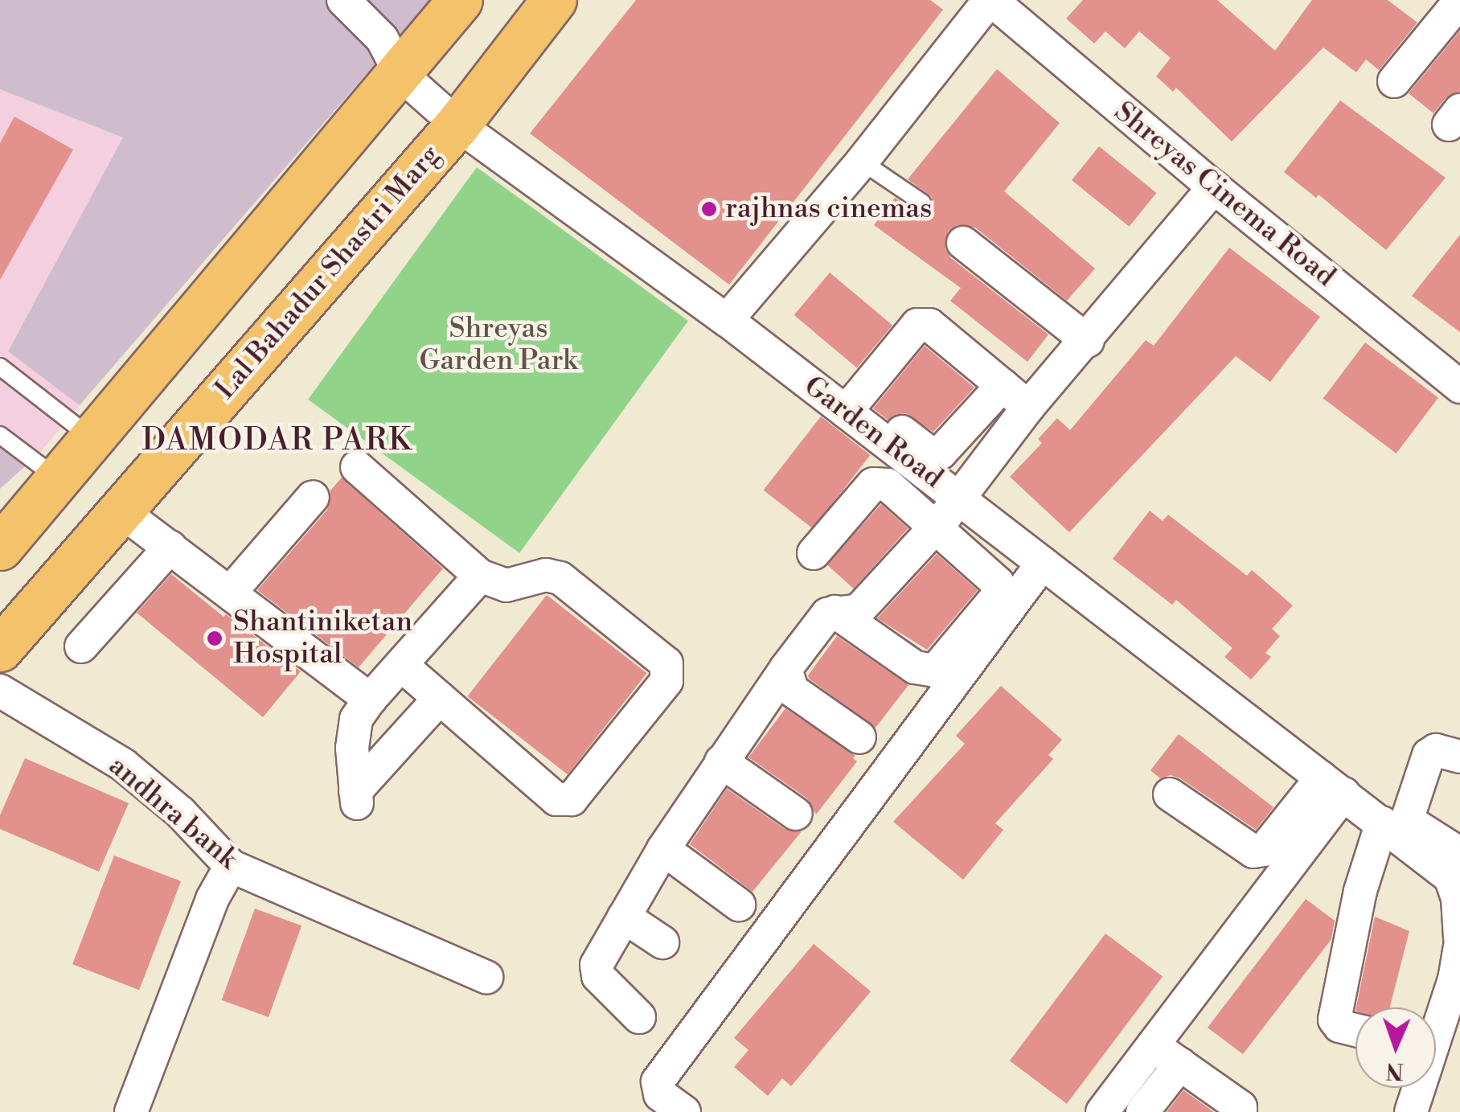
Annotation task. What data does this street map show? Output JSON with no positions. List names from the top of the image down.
{
  "streets": {
    "main road": ["Lal Bahadur Shastri Marg"],
    "street": ["Shreyas Cinema Road", "Garden Road", "andhra bank"]
  },
  "crossings": [
    ["Lal Bahadur Shastri Marg", "Garden Road"]
  ],
  "districts": ["DAMODAR PARK"],
  "parks": ["Shreyas Garden Park"],
  "places": ["rajhnas cinemas", "Shantiniketan Hospital"],
  "north": "bottom"
}
